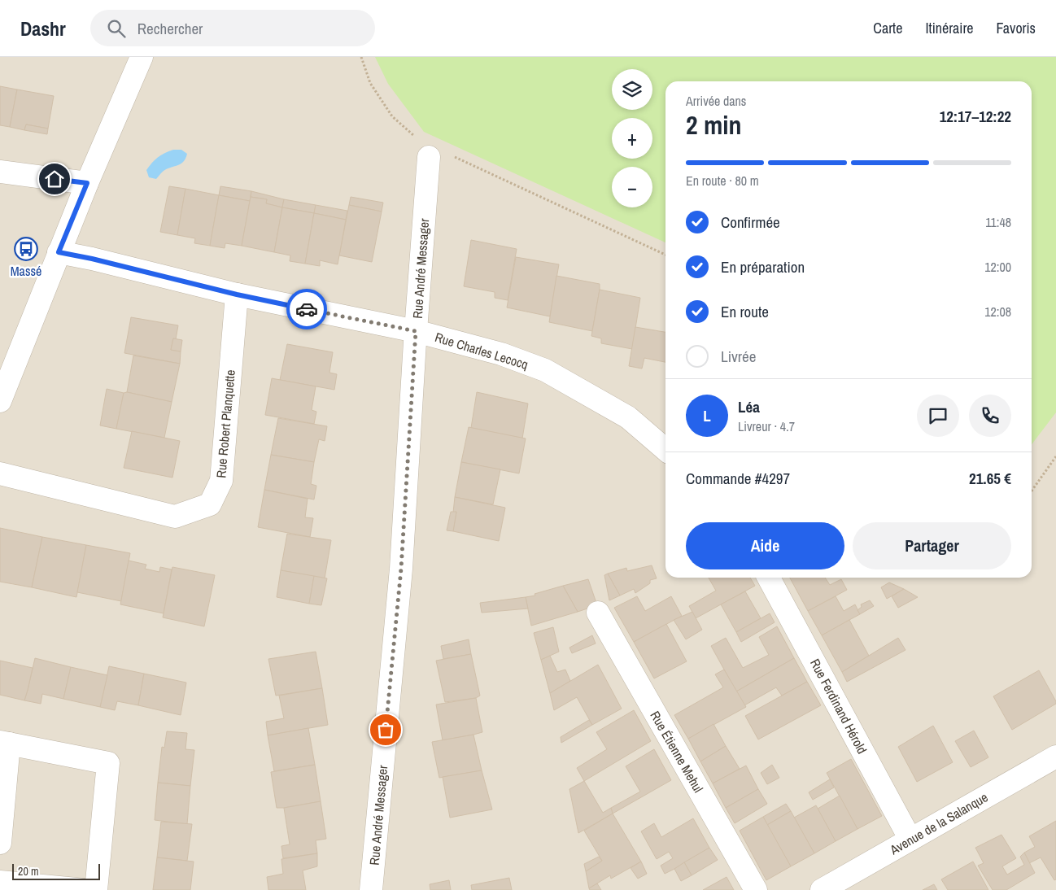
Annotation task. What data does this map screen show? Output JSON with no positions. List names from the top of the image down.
{
  "streets": {
    "street": [
      "Rue André Messager",
      "Rue Charles Lecocq",
      "Rue Robert Planquette",
      "Rue Ferdinand Hérold",
      "Rue Étienne Mehul",
      "Avenue de la Salanque"
    ]
  },
  "crossings": [
    ["Rue André Messager", "Rue Charles Lecocq"],
    ["Rue Charles Lecocq", "Rue Robert Planquette"],
    ["Rue Ferdinand Hérold", "Avenue de la Salanque"]
  ],
  "places": {
    "bus stop": ["Massé"]
  },
  "scale_bar": "20 m",
  "page": {
    "header": "Dashr",
    "search": "Rechercher",
    "nav": ["Carte", "Itinéraire", "Favoris"],
    "map_buttons": ["+", "−"],
    "heading": ["2 min", "Arrivée dans", "12:17–12:22"],
    "panel": [
      "Léa",
      "Livreur · 4.7",
      "Commande #4297",
      "21.65 €"
    ],
    "bar": "En route · 80 m",
    "list": [
      ["Confirmée", "11:48"],
      ["En préparation", "12:00"],
      ["En route", "12:08"],
      "Livrée"
    ],
    "round": "L",
    "buttons": ["Aide", "Partager"],
    "scale": "20 m"
  }
}
